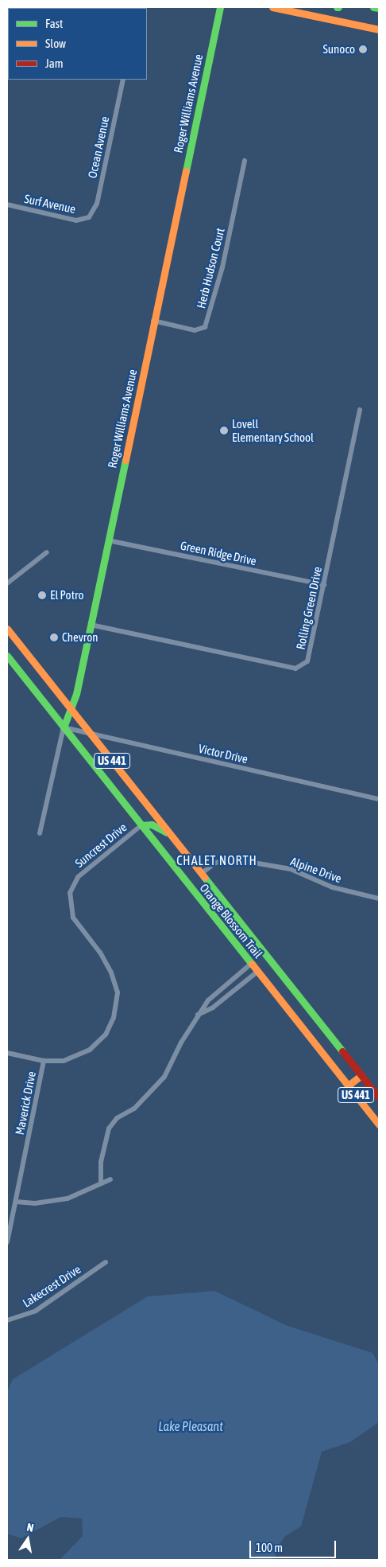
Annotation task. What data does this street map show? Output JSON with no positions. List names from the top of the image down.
{
  "streets": {
    "main road": ["Roger Williams Avenue", "US 441", "Orange Blossom Trail"],
    "street": [
      "Ocean Avenue",
      "Surf Avenue",
      "Herb Hudson Court",
      "Green Ridge Drive",
      "Rolling Green Drive",
      "Victor Drive",
      "Suncrest Drive",
      "Alpine Drive",
      "Maverick Drive",
      "Lakecrest Drive"
    ]
  },
  "crossings": [
    ["Roger Williams Avenue", "Herb Hudson Court"],
    ["Roger Williams Avenue", "Green Ridge Drive"],
    ["Roger Williams Avenue", "Rolling Green Drive"],
    ["Roger Williams Avenue", "Victor Drive"],
    ["Roger Williams Avenue", "Orange Blossom Trail"],
    ["Ocean Avenue", "Surf Avenue"],
    ["Green Ridge Drive", "Rolling Green Drive"],
    ["Victor Drive", "Orange Blossom Trail"],
    ["Suncrest Drive", "Orange Blossom Trail"],
    ["Suncrest Drive", "Maverick Drive"],
    ["Alpine Drive", "Orange Blossom Trail"]
  ],
  "districts": ["CHALET NORTH"],
  "water": ["Lake Pleasant"],
  "places": [
    "Sunoco",
    "Lovell Elementary School",
    "El Potro",
    "Chevron"
  ],
  "legend": ["Fast", "Slow", "Jam"],
  "scale_bar": "100 m",
  "north": "top"
}
